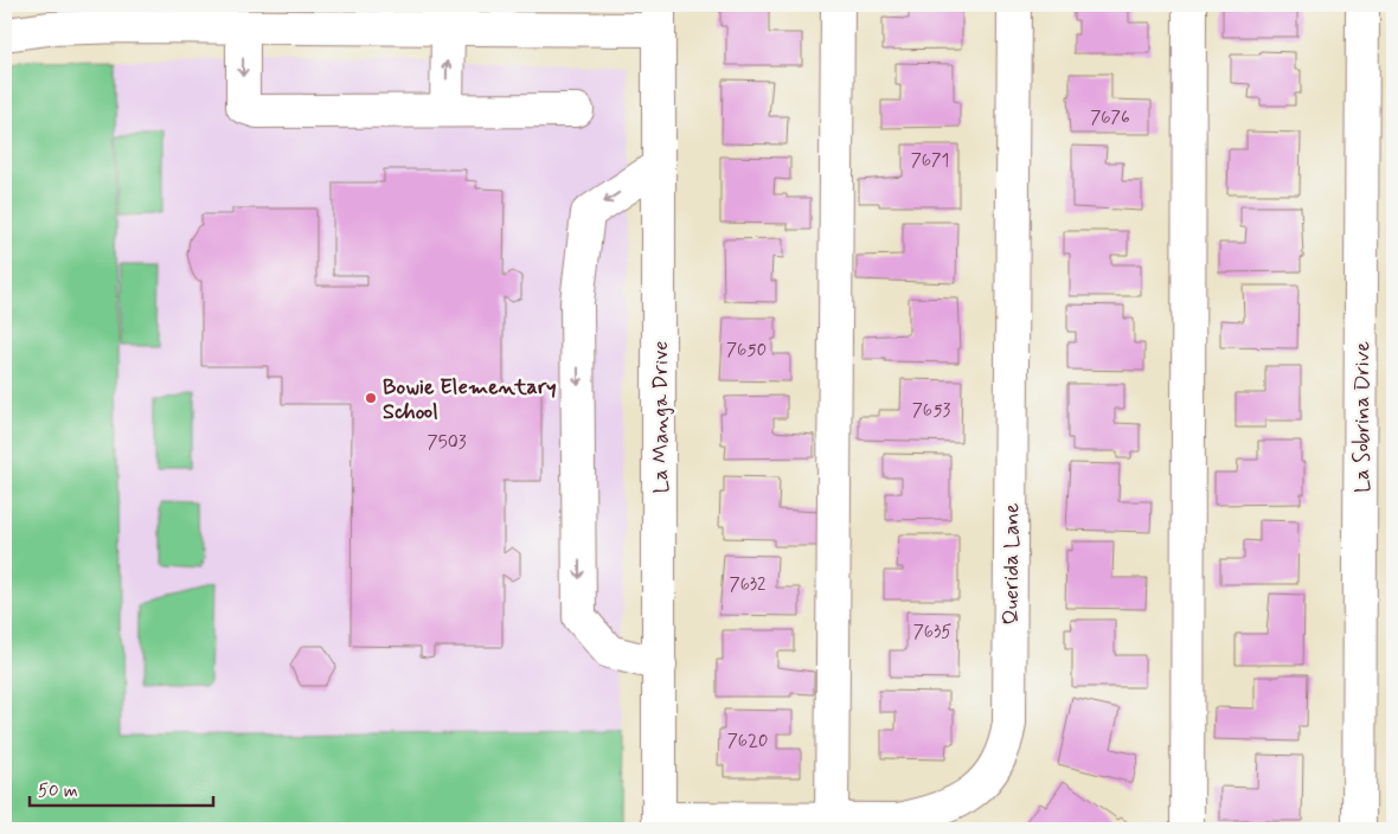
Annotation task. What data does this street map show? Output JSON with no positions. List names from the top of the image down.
{
  "streets": {
    "street": ["La Manga Drive", "La Sobrina Drive", "Querida Lane"]
  },
  "crossings": [
    ["La Manga Drive", "Querida Lane"]
  ],
  "places": ["Bowie Elementary School"],
  "house_numbers": [
    "7676",
    "7671",
    "7650",
    "7653",
    "7503",
    "7632",
    "7635",
    "7620"
  ],
  "scale_bar": "50 m"
}
